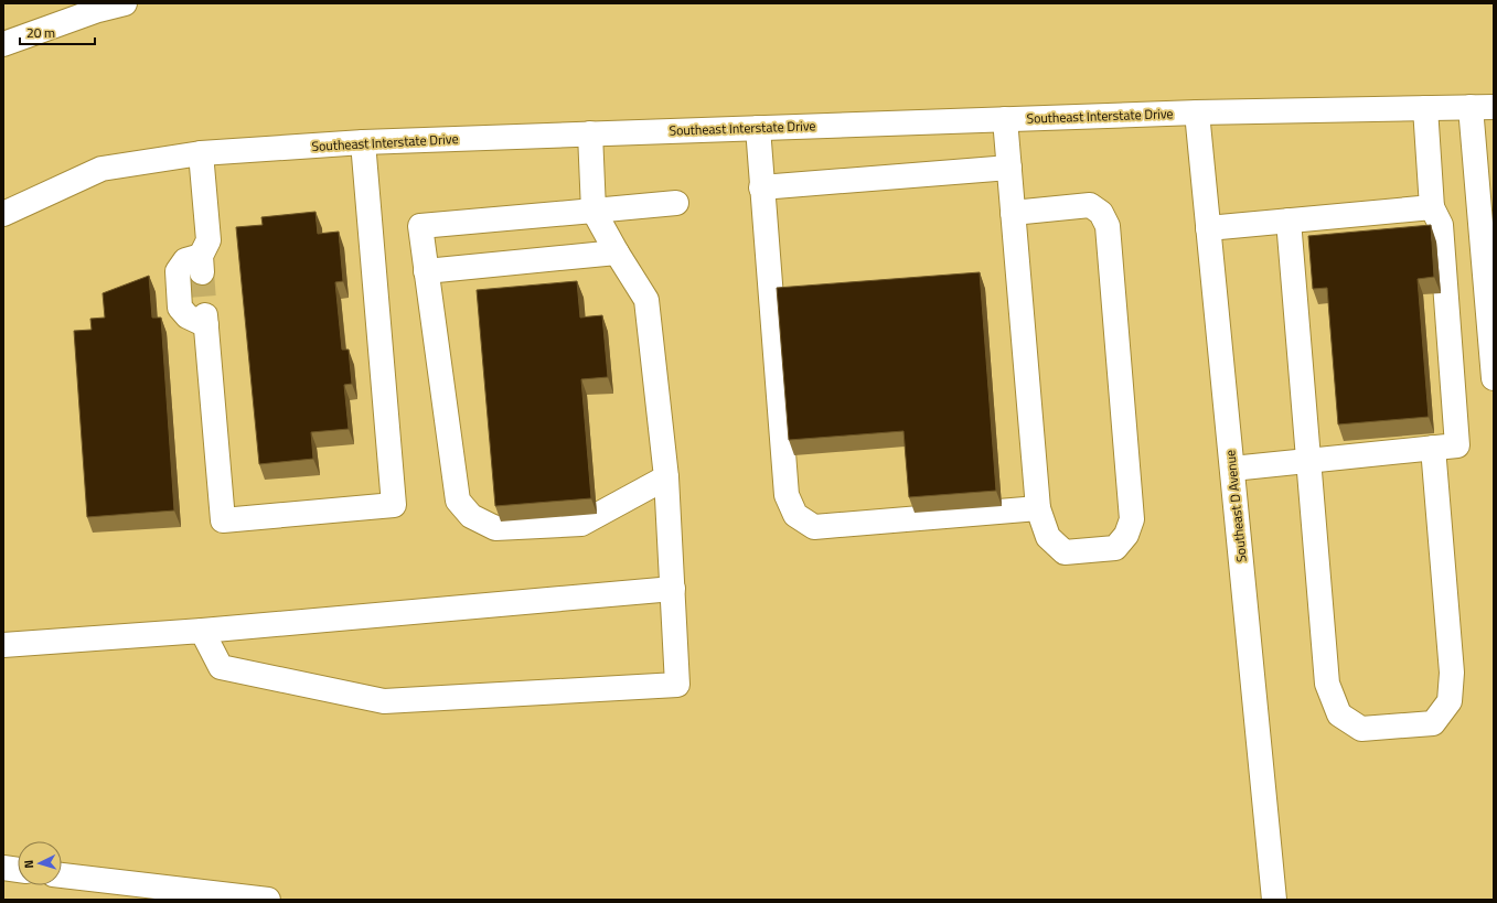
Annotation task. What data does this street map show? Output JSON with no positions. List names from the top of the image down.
{
  "streets": {
    "main road": ["Southeast Interstate Drive", "Southeast D Avenue"]
  },
  "crossings": [
    ["Southeast Interstate Drive", "Southeast D Avenue"]
  ],
  "scale_bar": "20 m",
  "north": "left"
}
